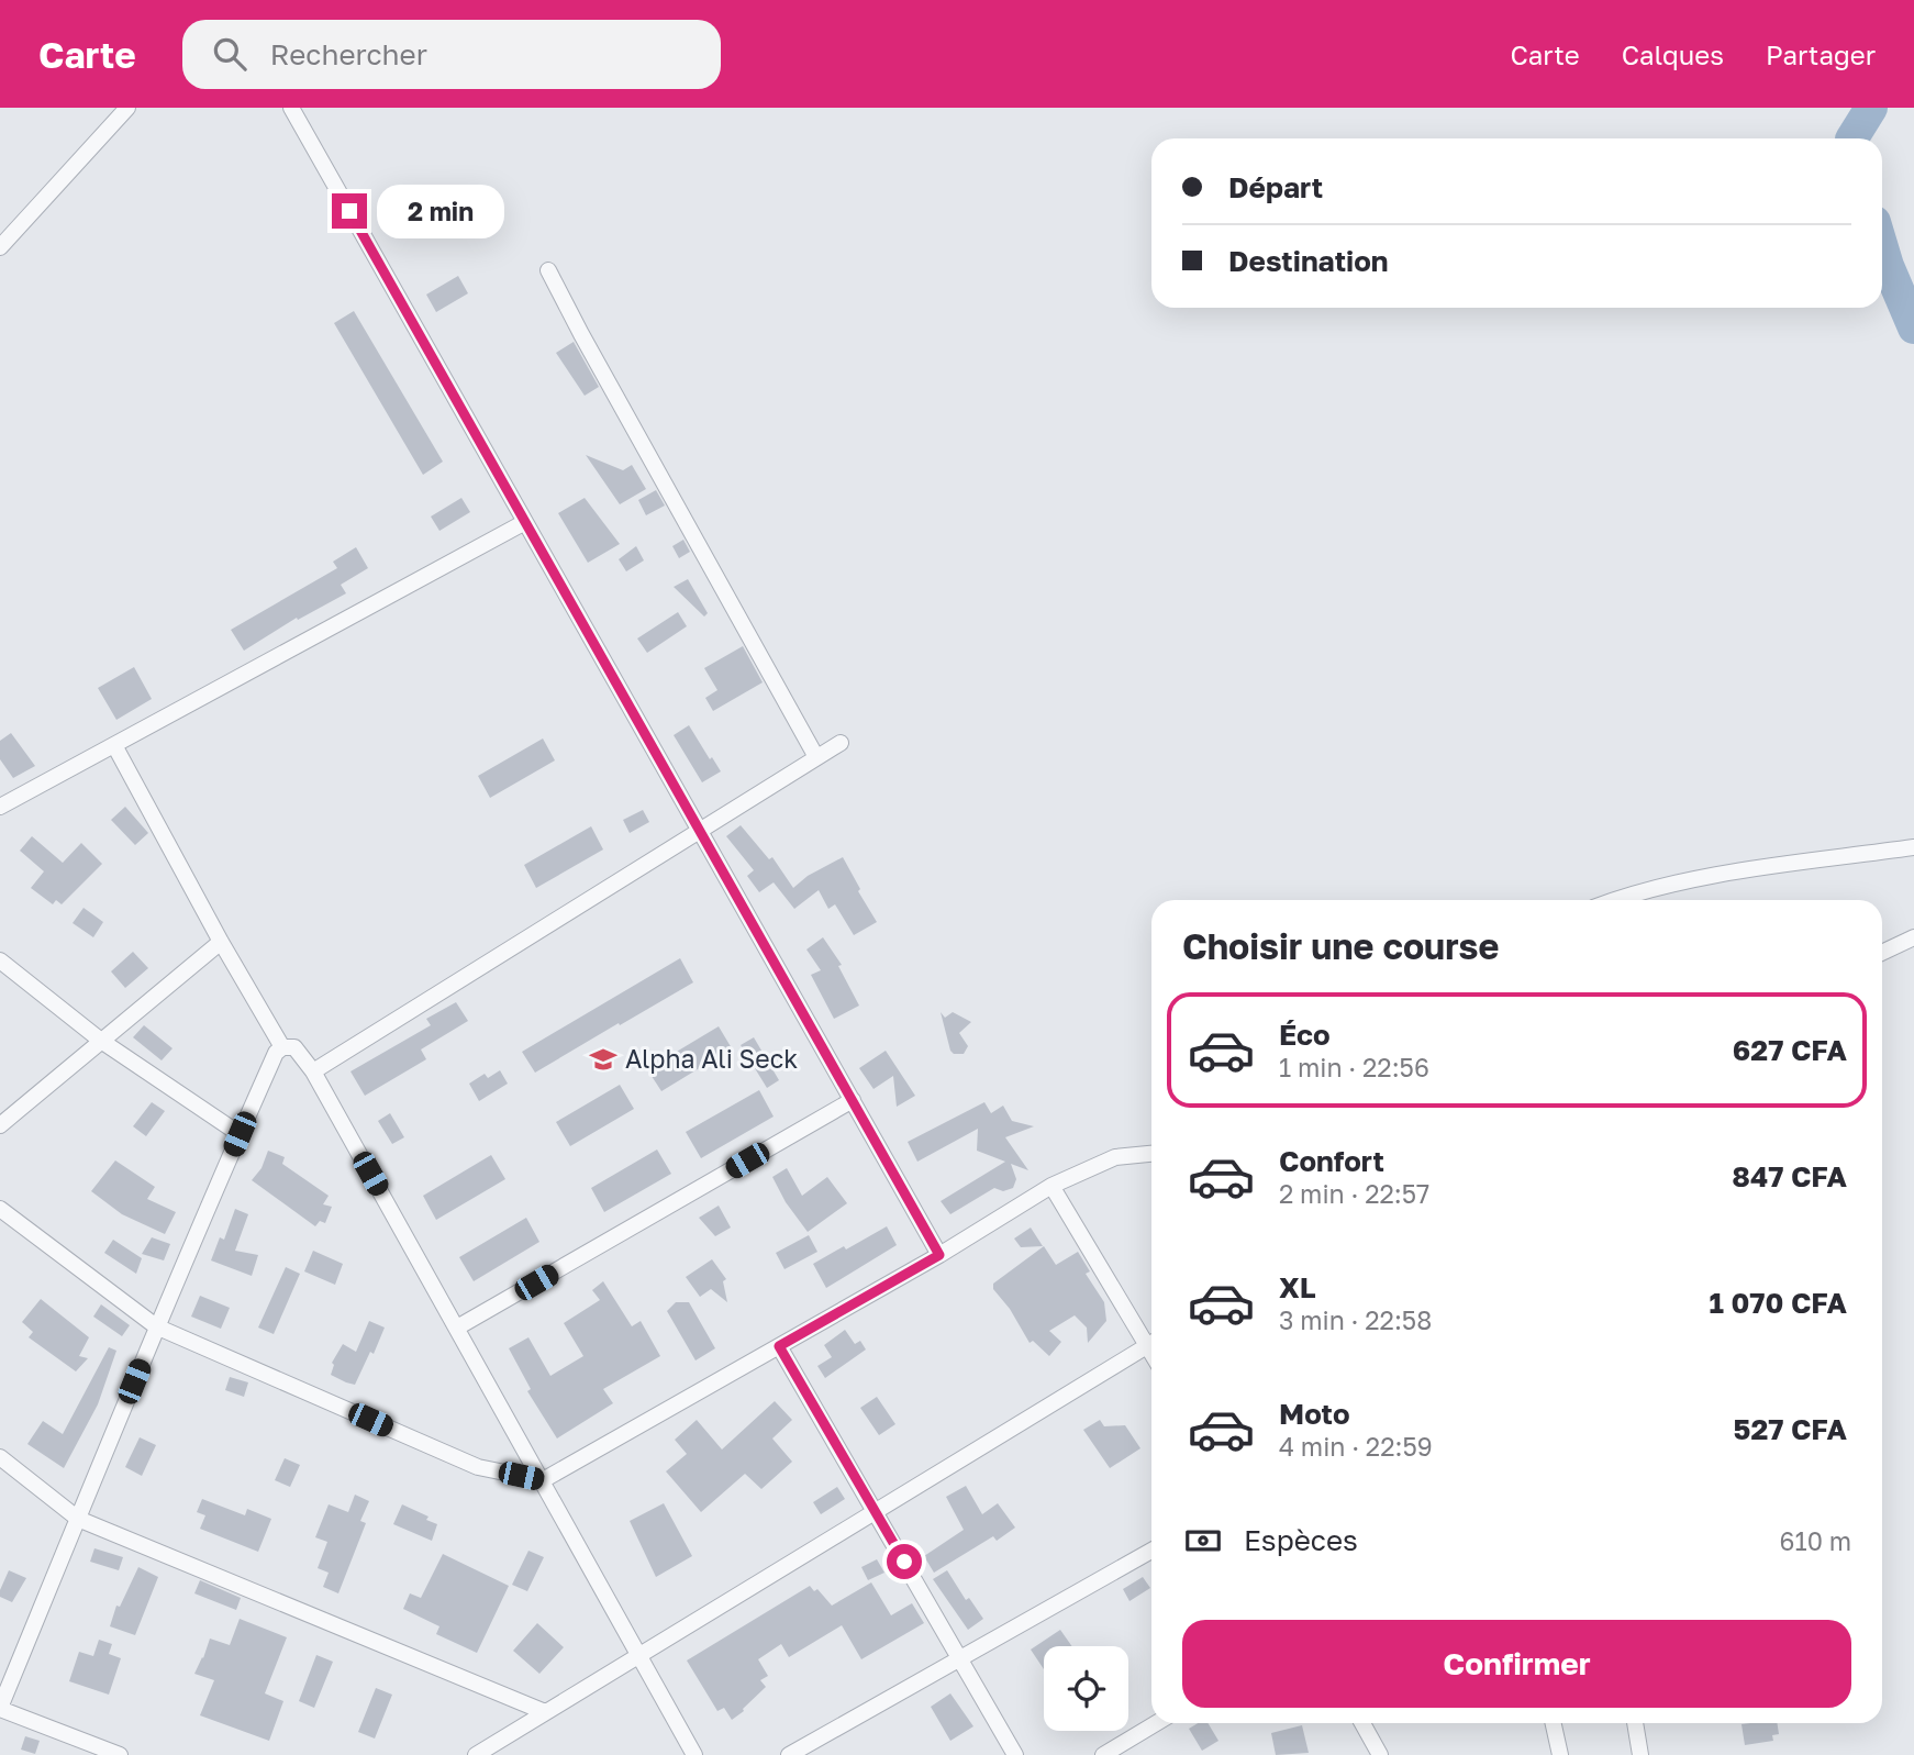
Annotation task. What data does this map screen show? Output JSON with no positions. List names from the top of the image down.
{
  "places": {
    "school or university": ["Alpha Ali Seck"]
  },
  "page": {
    "header": "Carte",
    "search": "Rechercher",
    "nav": ["Carte", "Calques", "Partager"],
    "banner": ["Départ", "Destination"],
    "bubble": "2 min",
    "heading": "Choisir une course",
    "list": [
      {
        "name": "Éco",
        "note": "1 min · 22:56",
        "value": "627 CFA"
      },
      {
        "name": "Confort",
        "note": "2 min · 22:57",
        "value": "847 CFA"
      },
      {
        "name": "XL",
        "note": "3 min · 22:58",
        "value": "1 070 CFA"
      },
      {
        "name": "Moto",
        "note": "4 min · 22:59",
        "value": "527 CFA"
      }
    ],
    "pay": ["Espèces", "610 m"],
    "buttons": "Confirmer"
  }
}
